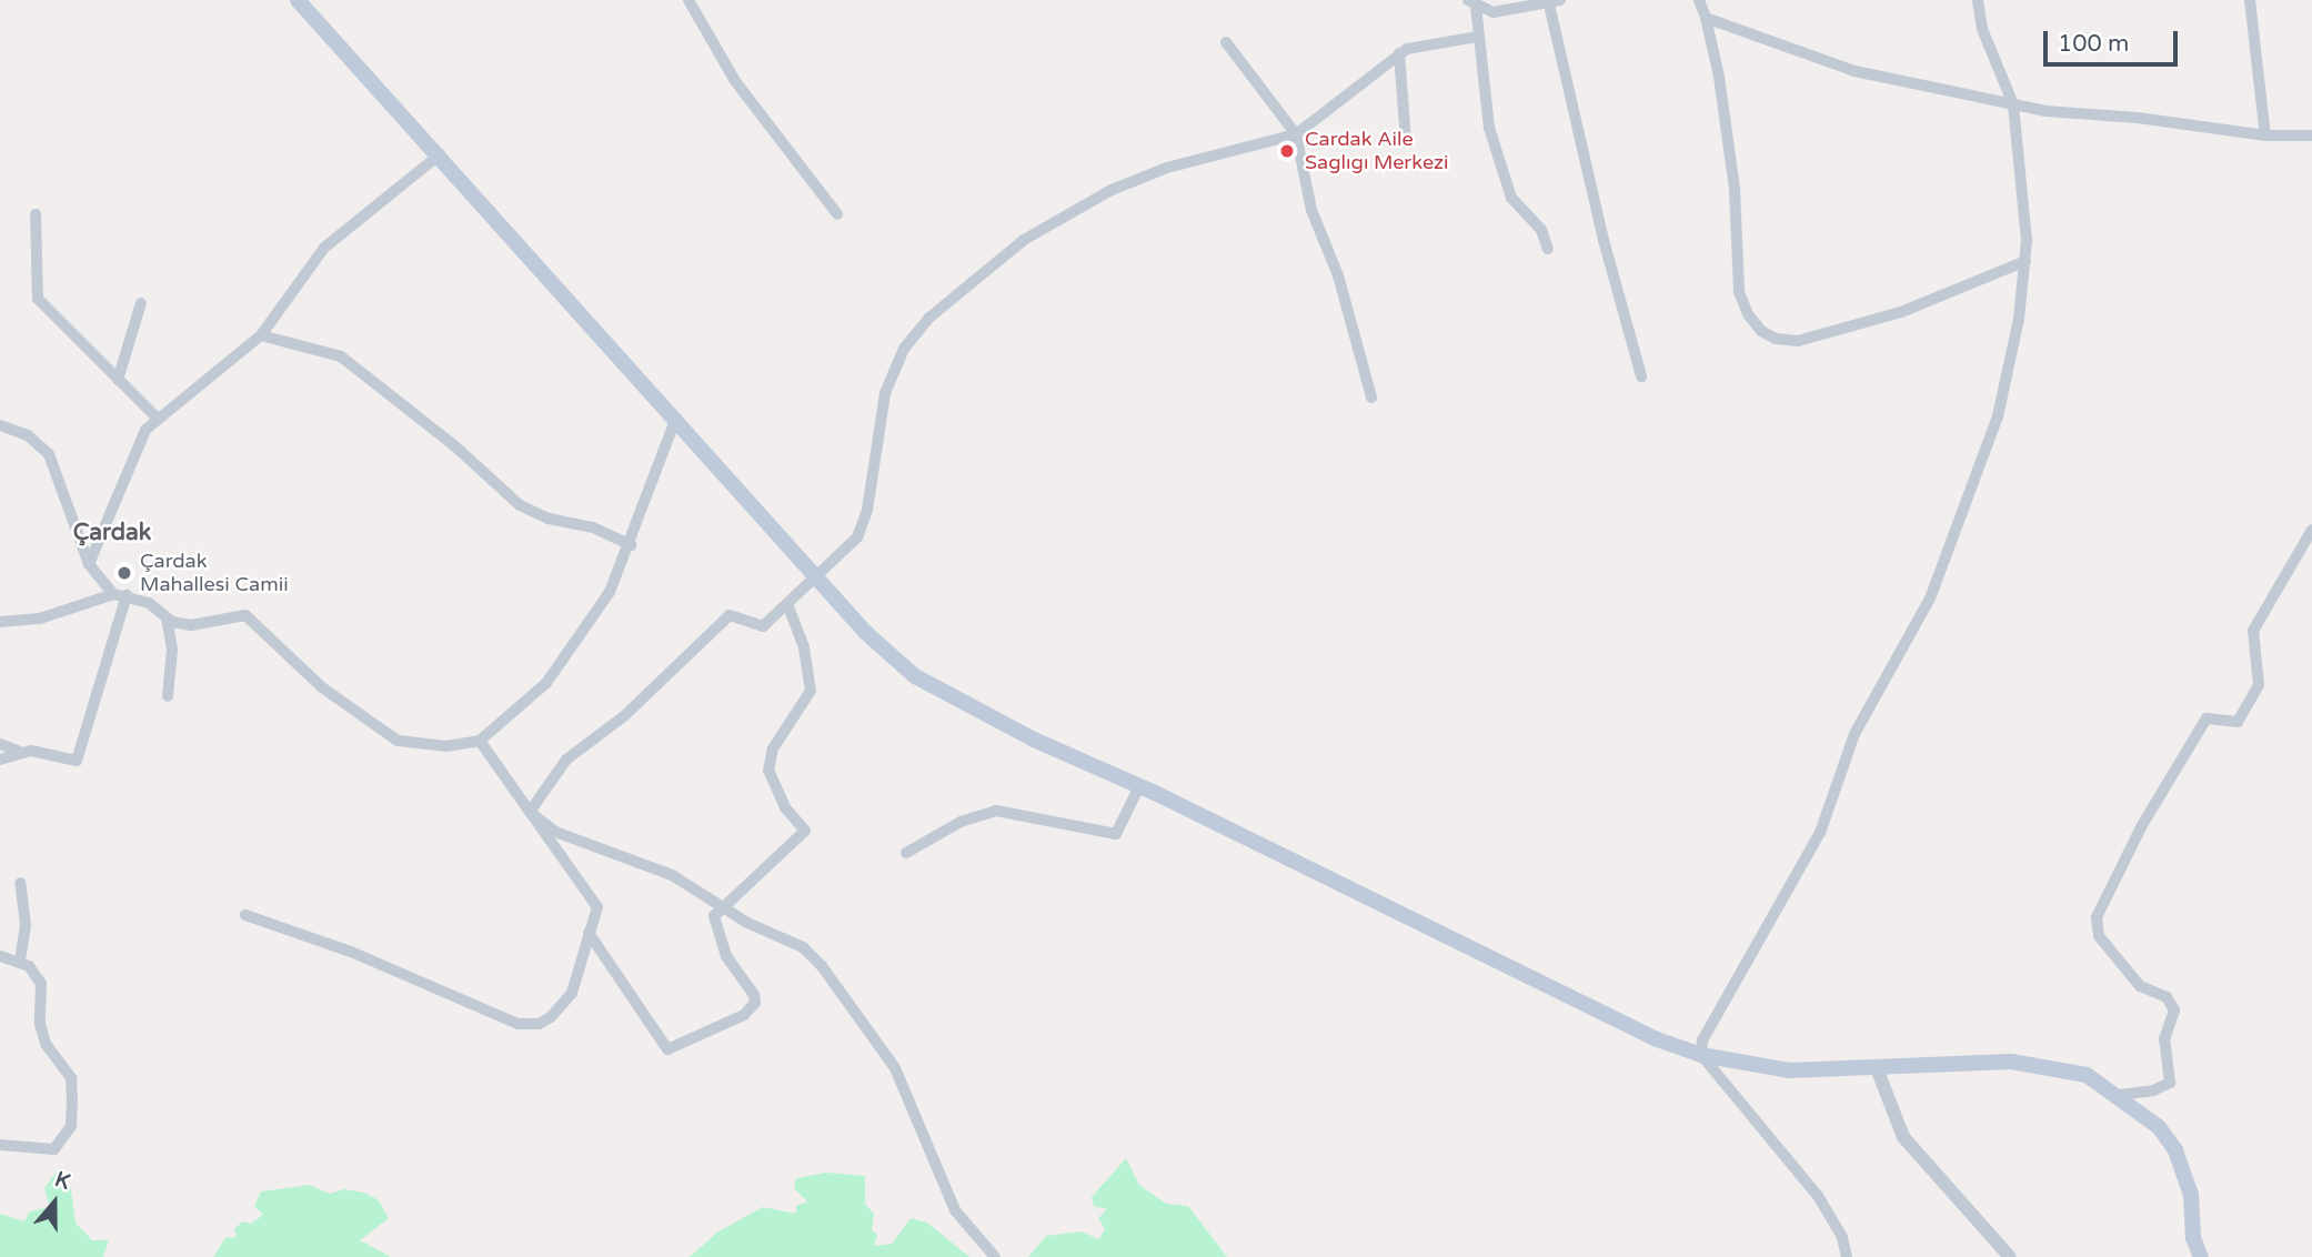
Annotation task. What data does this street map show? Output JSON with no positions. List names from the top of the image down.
{
  "districts": ["Çardak"],
  "places": ["Cardak Aile Saglıgı Merkezi", "Çardak Mahallesi Camii"],
  "scale_bar": "100 m",
  "north": "top"
}
